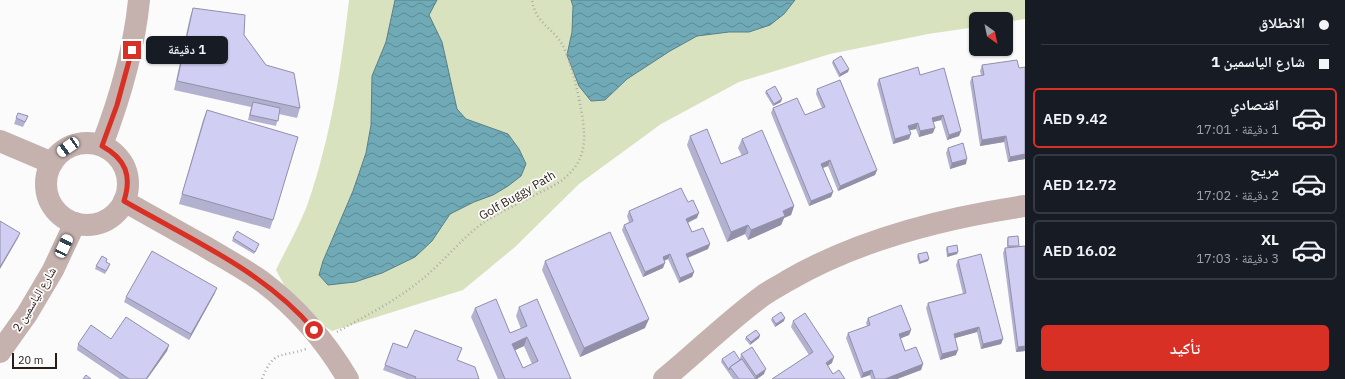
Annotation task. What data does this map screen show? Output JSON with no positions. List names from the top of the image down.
{
  "streets": {
    "street": ["شارع الياسمين 2"],
    "path": ["Golf Buggy Path"]
  },
  "scale_bar": "20 m",
  "north": "bottom right",
  "page": {
    "banner": ["الانطلاق", "شارع الياسمين 1"],
    "bubble": "1 دقيقة",
    "list": [
      {
        "name": "اقتصادي",
        "note": "1 دقيقة · 17:01",
        "value": "AED 9.42"
      },
      {
        "name": "مريح",
        "note": "2 دقيقة · 17:02",
        "value": "AED 12.72"
      },
      {
        "name": "XL",
        "note": "3 دقيقة · 17:03",
        "value": "AED 16.02"
      }
    ],
    "buttons": "تأكيد",
    "scale": "20 m"
  }
}
